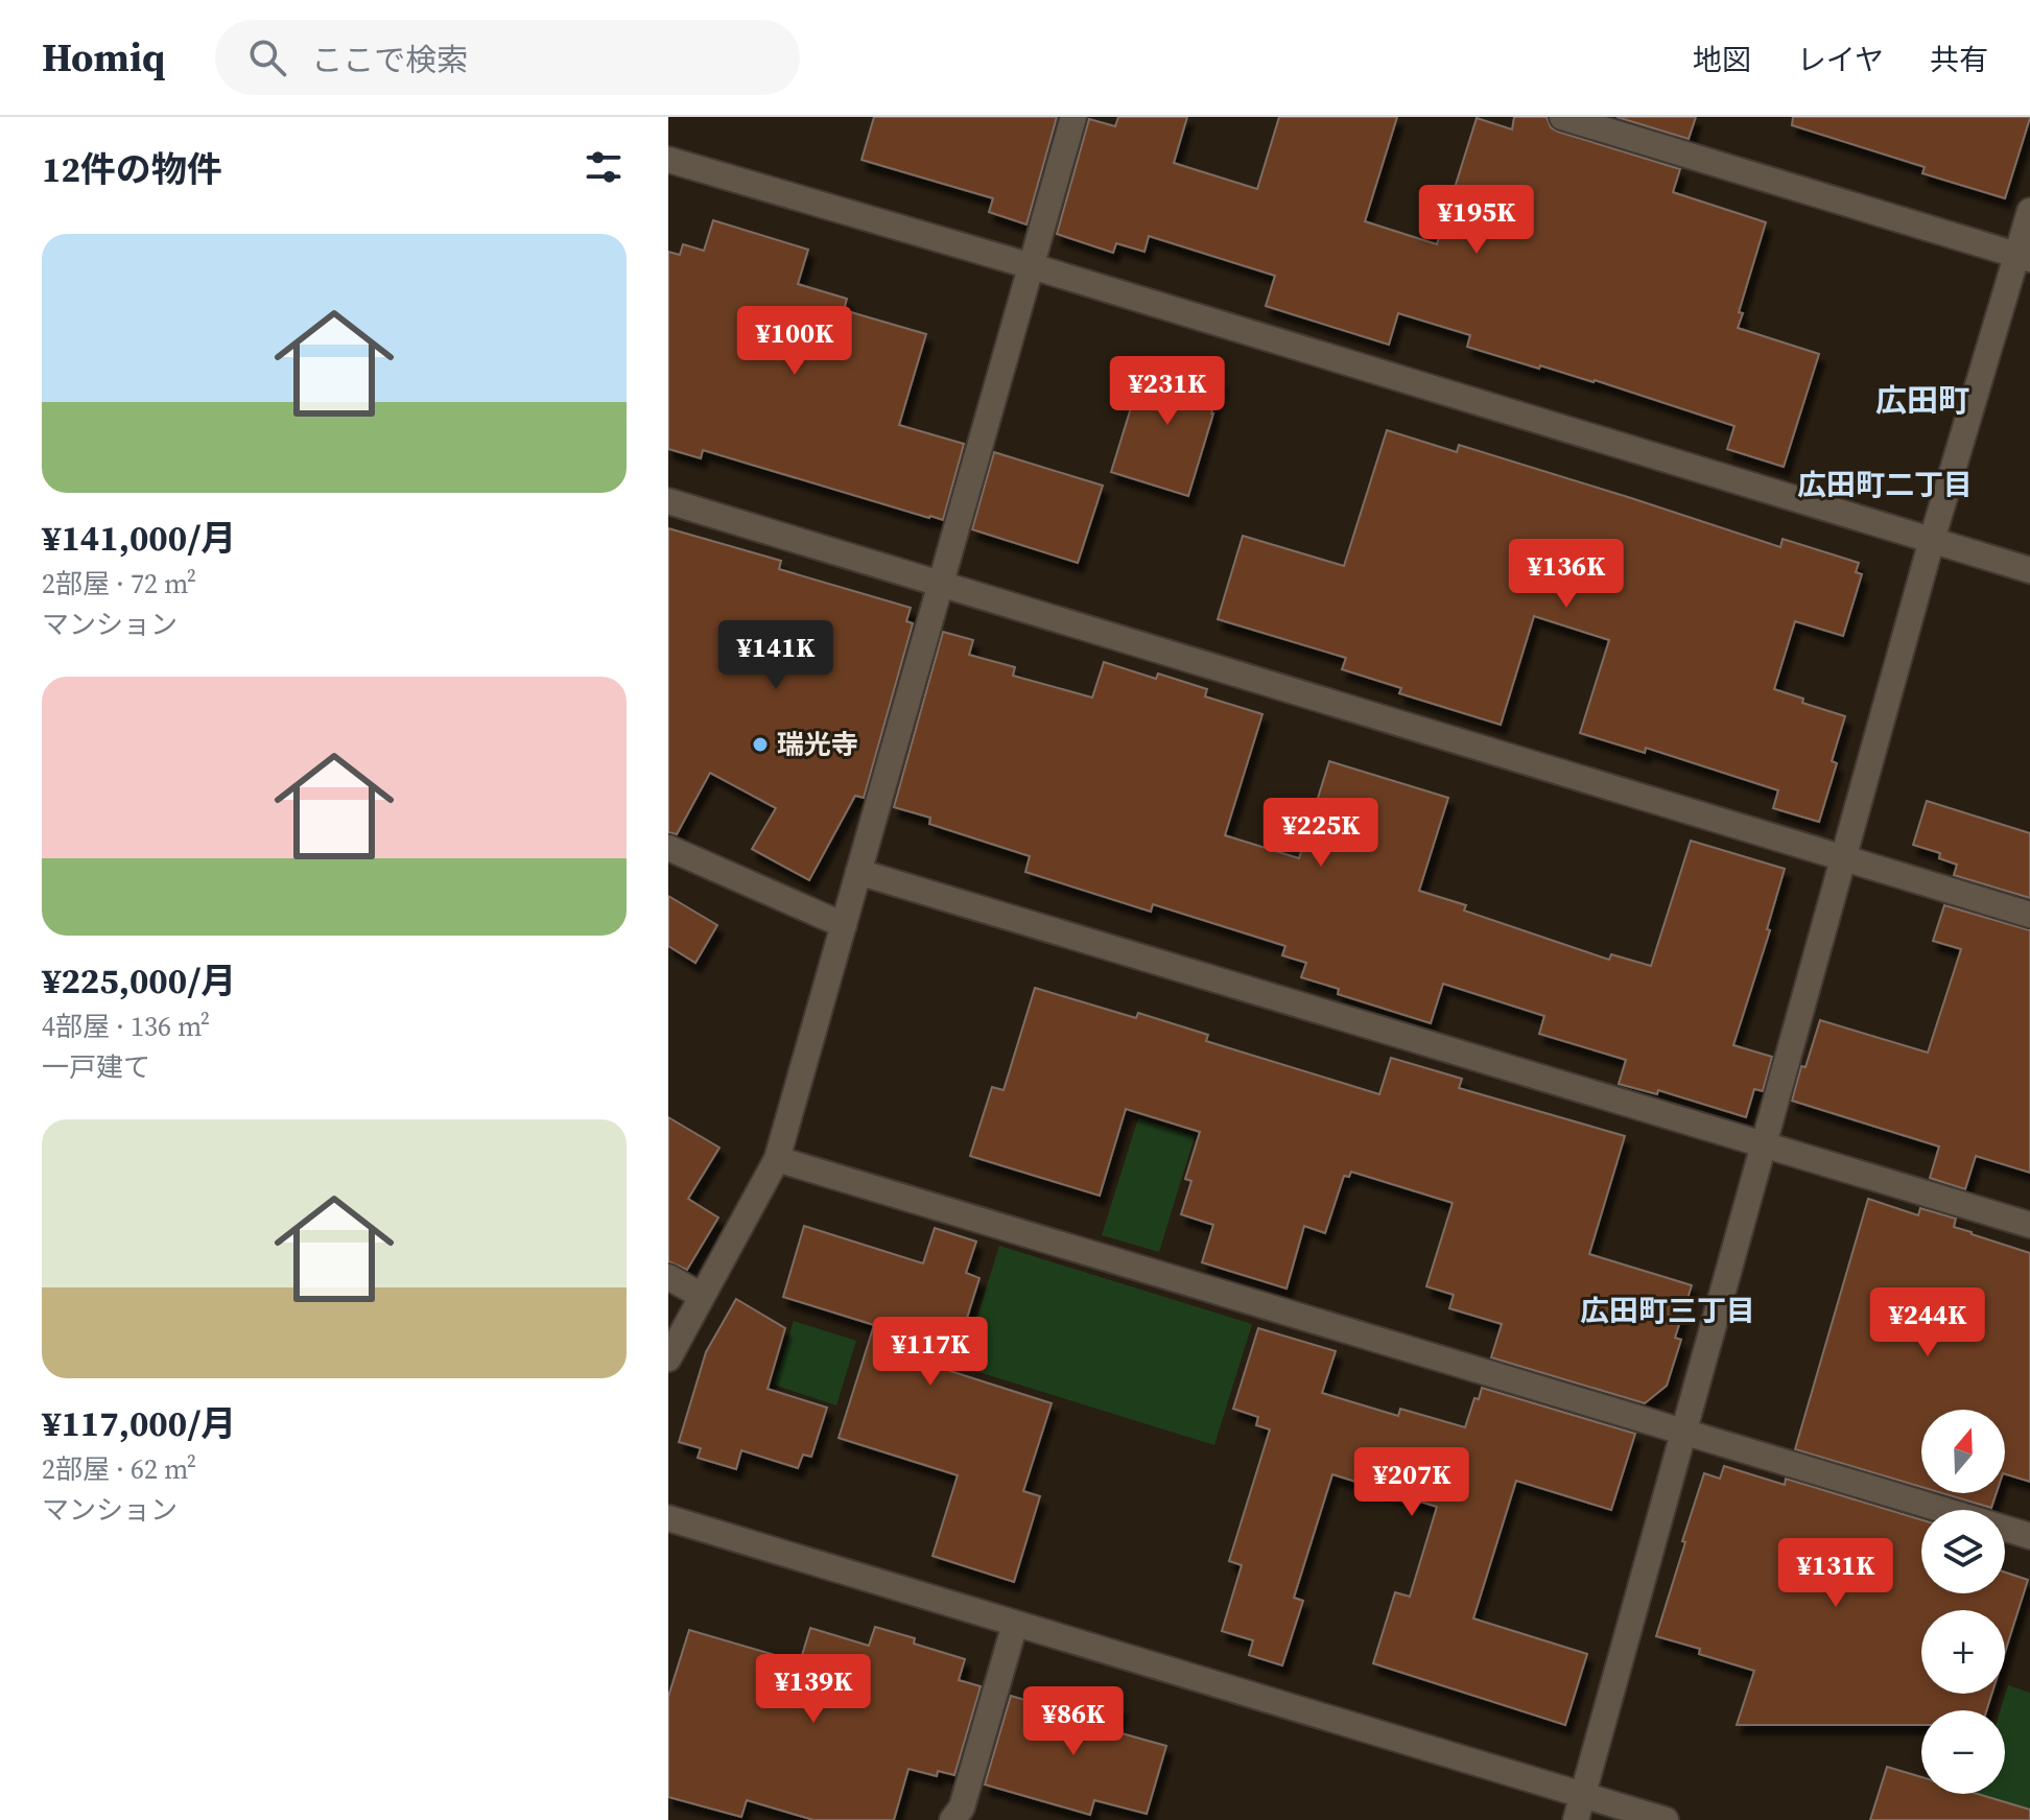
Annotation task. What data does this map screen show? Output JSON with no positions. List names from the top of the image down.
{
  "districts": ["広田町", "広田町二丁目", "広田町三丁目"],
  "places": ["瑞光寺"],
  "north": "top",
  "page": {
    "header": "Homiq",
    "search": "ここで検索",
    "nav": ["地図", "レイヤ", "共有"],
    "heading": "12件の物件",
    "price": [
      "¥195K",
      "¥100K",
      "¥231K",
      "¥136K",
      "¥141K",
      "¥225K",
      "¥244K",
      "¥117K",
      "¥207K",
      "¥131K",
      "¥139K",
      "¥86K"
    ],
    "list": [
      {
        "name": "¥141,000/月",
        "note": "2部屋 · 72 m² · マンション"
      },
      {
        "name": "¥225,000/月",
        "note": "4部屋 · 136 m² · 一戸建て"
      },
      {
        "name": "¥117,000/月",
        "note": "2部屋 · 62 m² · マンション"
      }
    ],
    "map_buttons": ["+", "−"]
  }
}
